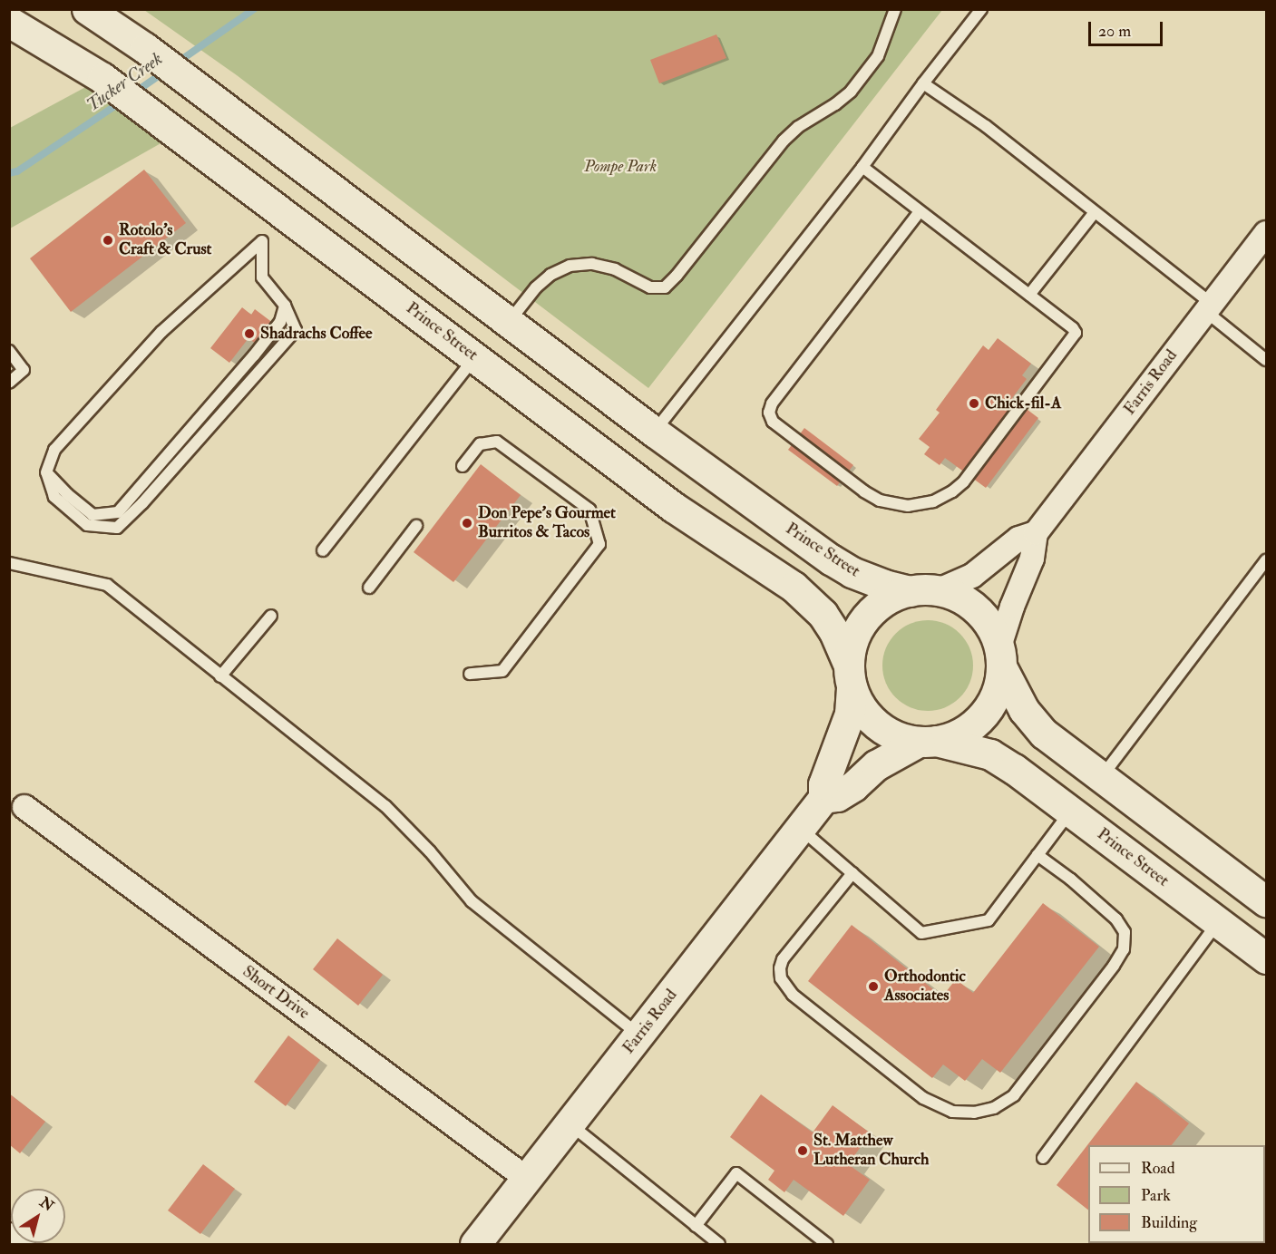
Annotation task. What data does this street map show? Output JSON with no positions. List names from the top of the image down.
{
  "streets": {
    "main road": ["Prince Street", "Farris Road"],
    "street": ["Short Drive"]
  },
  "crossings": [
    ["Prince Street", "Farris Road"],
    ["Farris Road", "Short Drive"]
  ],
  "water": ["Tucker Creek"],
  "parks": ["Pompe Park"],
  "places": [
    "Rotolo's Craft & Crust",
    "Shadrachs Coffee",
    "Chick-fil-A",
    "Don Pepe's Gourmet Burritos & Tacos",
    "Orthodontic Associates",
    "St. Matthew Lutheran Church"
  ],
  "legend": ["Road", "Park", "Building"],
  "scale_bar": "20 m",
  "north": "top right"
}
